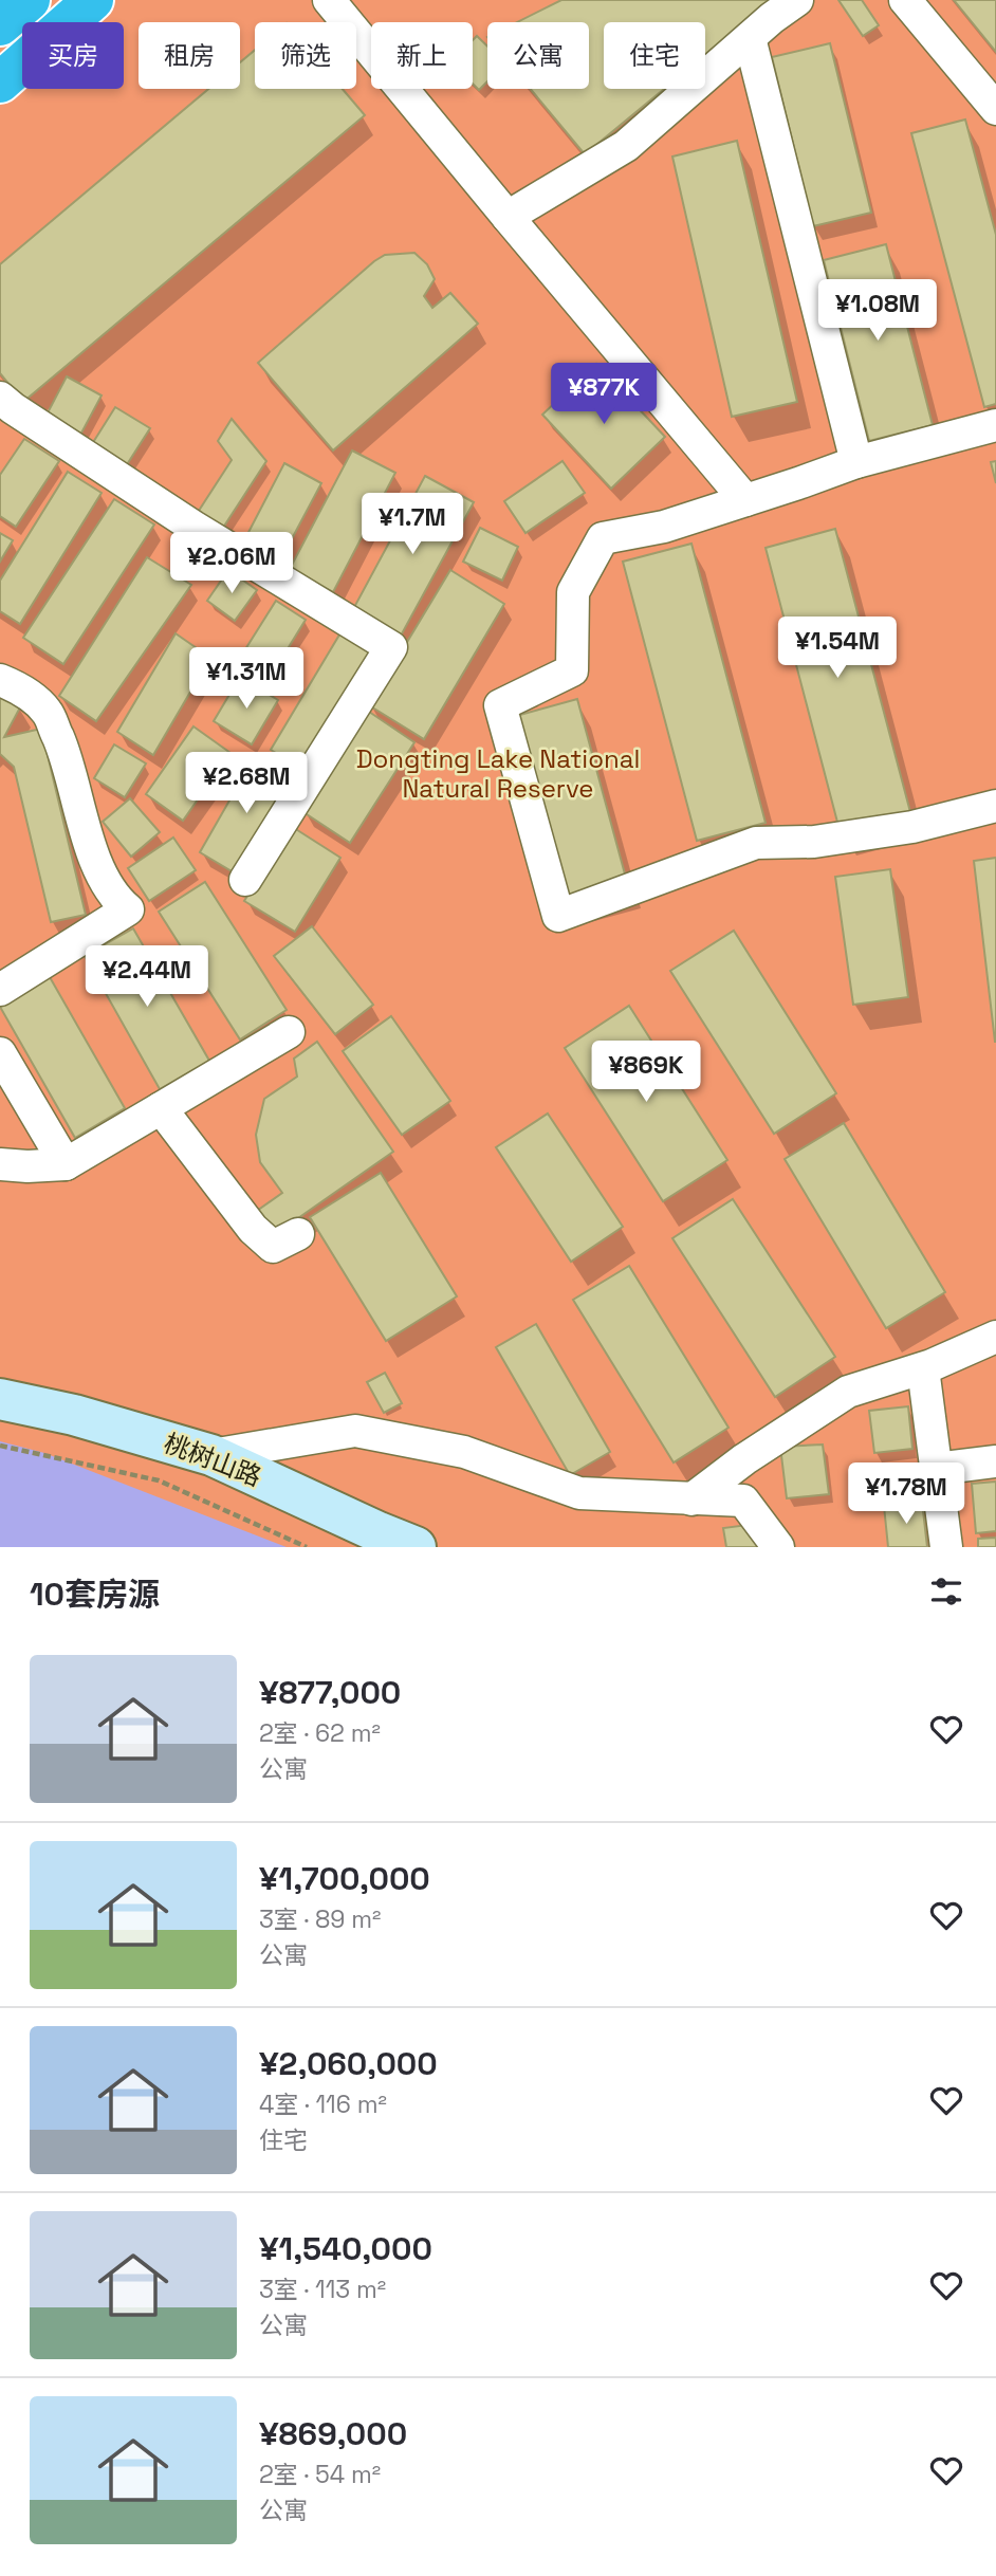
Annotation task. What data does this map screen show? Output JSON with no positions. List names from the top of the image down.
{
  "streets": {
    "street": ["桃树山路"]
  },
  "parks": ["Dongting Lake National Natural Reserve"],
  "page": {
    "chip": [
      "买房",
      "租房",
      "筛选",
      "新上",
      "公寓",
      "住宅"
    ],
    "price": [
      "¥1.08M",
      "¥877K",
      "¥1.7M",
      "¥2.06M",
      "¥1.54M",
      "¥1.31M",
      "¥2.68M",
      "¥2.44M",
      "¥869K",
      "¥1.78M"
    ],
    "heading": "10套房源",
    "list": [
      {
        "name": "¥877,000",
        "note": "2室 · 62 m² · 公寓"
      },
      {
        "name": "¥1,700,000",
        "note": "3室 · 89 m² · 公寓"
      },
      {
        "name": "¥2,060,000",
        "note": "4室 · 116 m² · 住宅"
      },
      {
        "name": "¥1,540,000",
        "note": "3室 · 113 m² · 公寓"
      },
      {
        "name": "¥869,000",
        "note": "2室 · 54 m² · 公寓"
      }
    ]
  }
}
